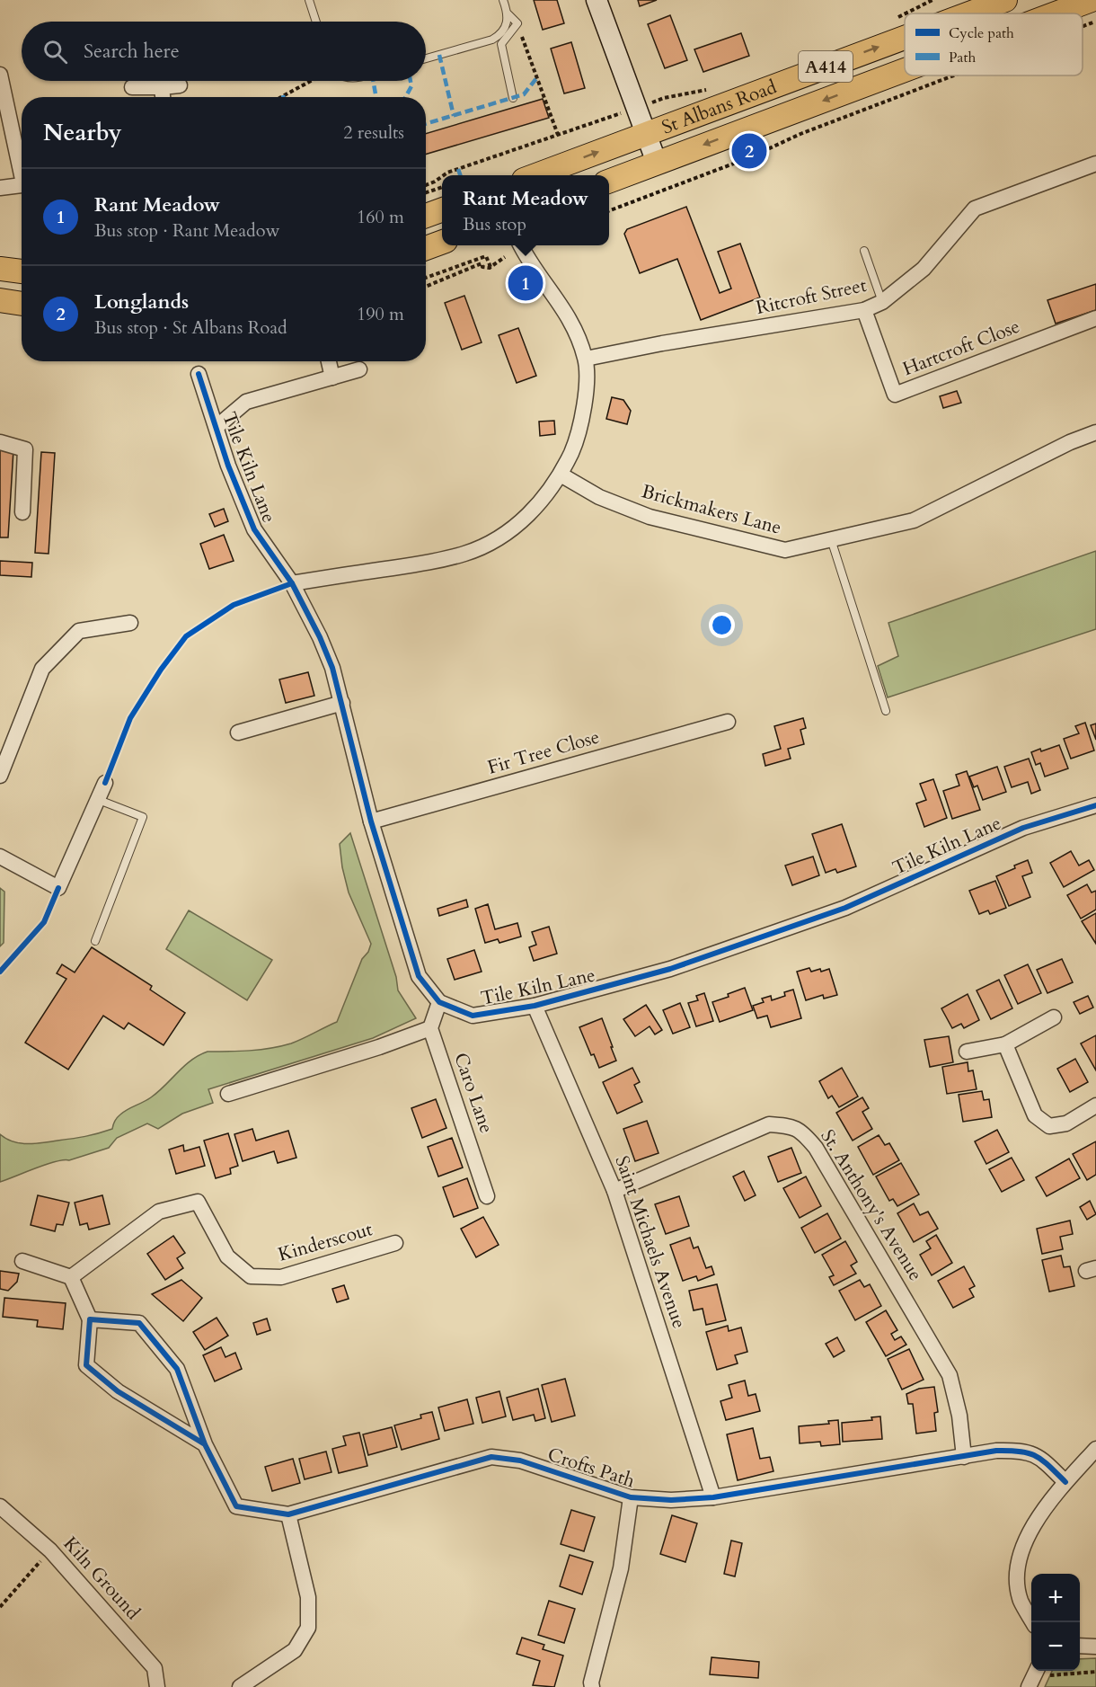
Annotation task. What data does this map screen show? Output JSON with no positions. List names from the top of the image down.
{
  "streets": {
    "main road": ["A414", "St Albans Road"],
    "street": [
      "Ritcroft Street",
      "Hartcroft Close",
      "Tile Kiln Lane",
      "Brickmakers Lane",
      "Fir Tree Close",
      "Caro Lane",
      "St. Anthony's Avenue",
      "Kinderscout",
      "Saint Michaels Avenue",
      "Crofts Path",
      "Kiln Ground"
    ]
  },
  "crossings": [
    ["Ritcroft Street", "Hartcroft Close"],
    ["Tile Kiln Lane", "Fir Tree Close"],
    ["Tile Kiln Lane", "Saint Michaels Avenue"],
    ["St. Anthony's Avenue", "Saint Michaels Avenue"],
    ["St. Anthony's Avenue", "Crofts Path"],
    ["Saint Michaels Avenue", "Crofts Path"]
  ],
  "legend": ["Cycle path", "Path"],
  "page": {
    "search": "Search here",
    "heading": ["Nearby", "2 results"],
    "pins": ["2", "1"],
    "list": [
      {
        "mark": "1",
        "name": "Rant Meadow",
        "note": "Bus stop · Rant Meadow",
        "value": "160 m"
      },
      {
        "mark": "2",
        "name": "Longlands",
        "note": "Bus stop · St Albans Road",
        "value": "190 m"
      }
    ],
    "popup": ["Rant Meadow", "Bus stop"],
    "map_buttons": ["+", "−"]
  }
}
